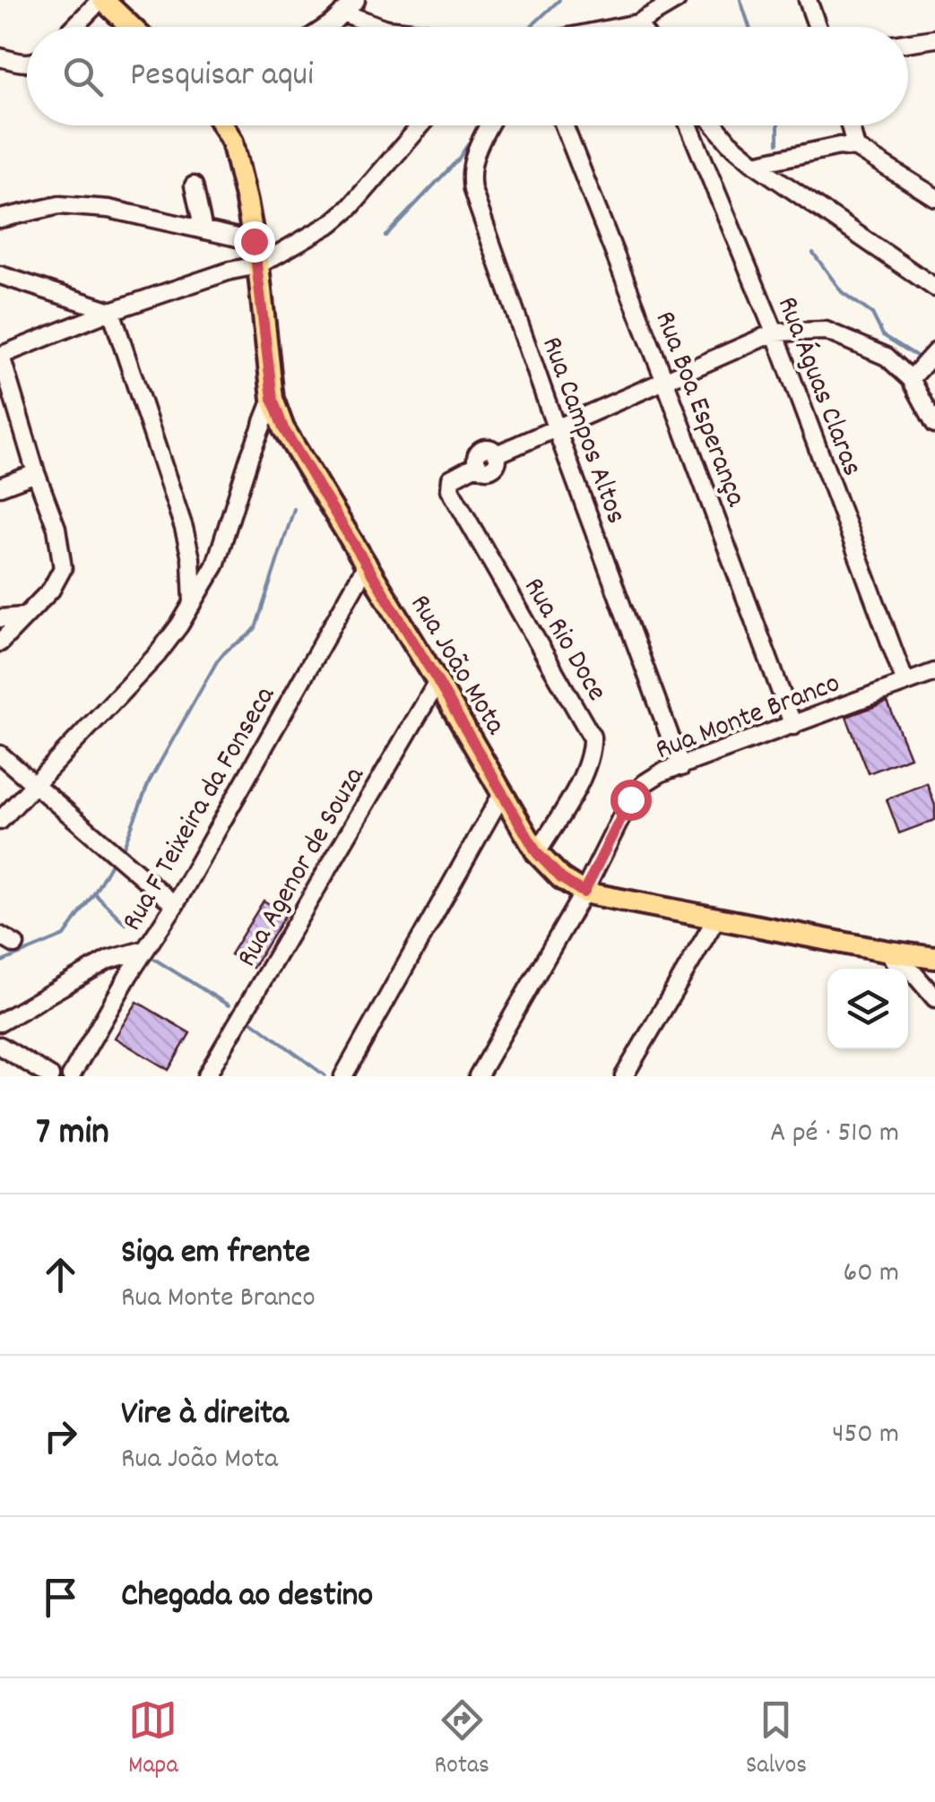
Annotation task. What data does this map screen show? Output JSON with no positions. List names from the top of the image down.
{
  "streets": {
    "main road": ["Rua João Mota"],
    "street": [
      "Rua Águas Claras",
      "Rua Boa Esperança",
      "Rua Campos Altos",
      "Rua Rio Doce",
      "Rua Monte Branco",
      "Rua F Teixeira da Fonseca",
      "Rua Agenor de Souza"
    ]
  },
  "crossings": [
    ["Rua Águas Claras", "Rua Monte Branco"],
    ["Rua Boa Esperança", "Rua Monte Branco"],
    ["Rua Campos Altos", "Rua Rio Doce"],
    ["Rua Campos Altos", "Rua Monte Branco"],
    ["Rua Rio Doce", "Rua João Mota"],
    ["Rua João Mota", "Rua Monte Branco"],
    ["Rua João Mota", "Rua F Teixeira da Fonseca"],
    ["Rua João Mota", "Rua Agenor de Souza"]
  ],
  "page": {
    "search": "Pesquisar aqui",
    "heading": ["7 min", "A pé · 510 m"],
    "list": [
      ["Siga em frente", "Rua Monte Branco", "60 m"],
      ["Vire à direita", "Rua João Mota", "450 m"],
      "Chegada ao destino"
    ],
    "nav": ["Mapa", "Rotas", "Salvos"]
  }
}
